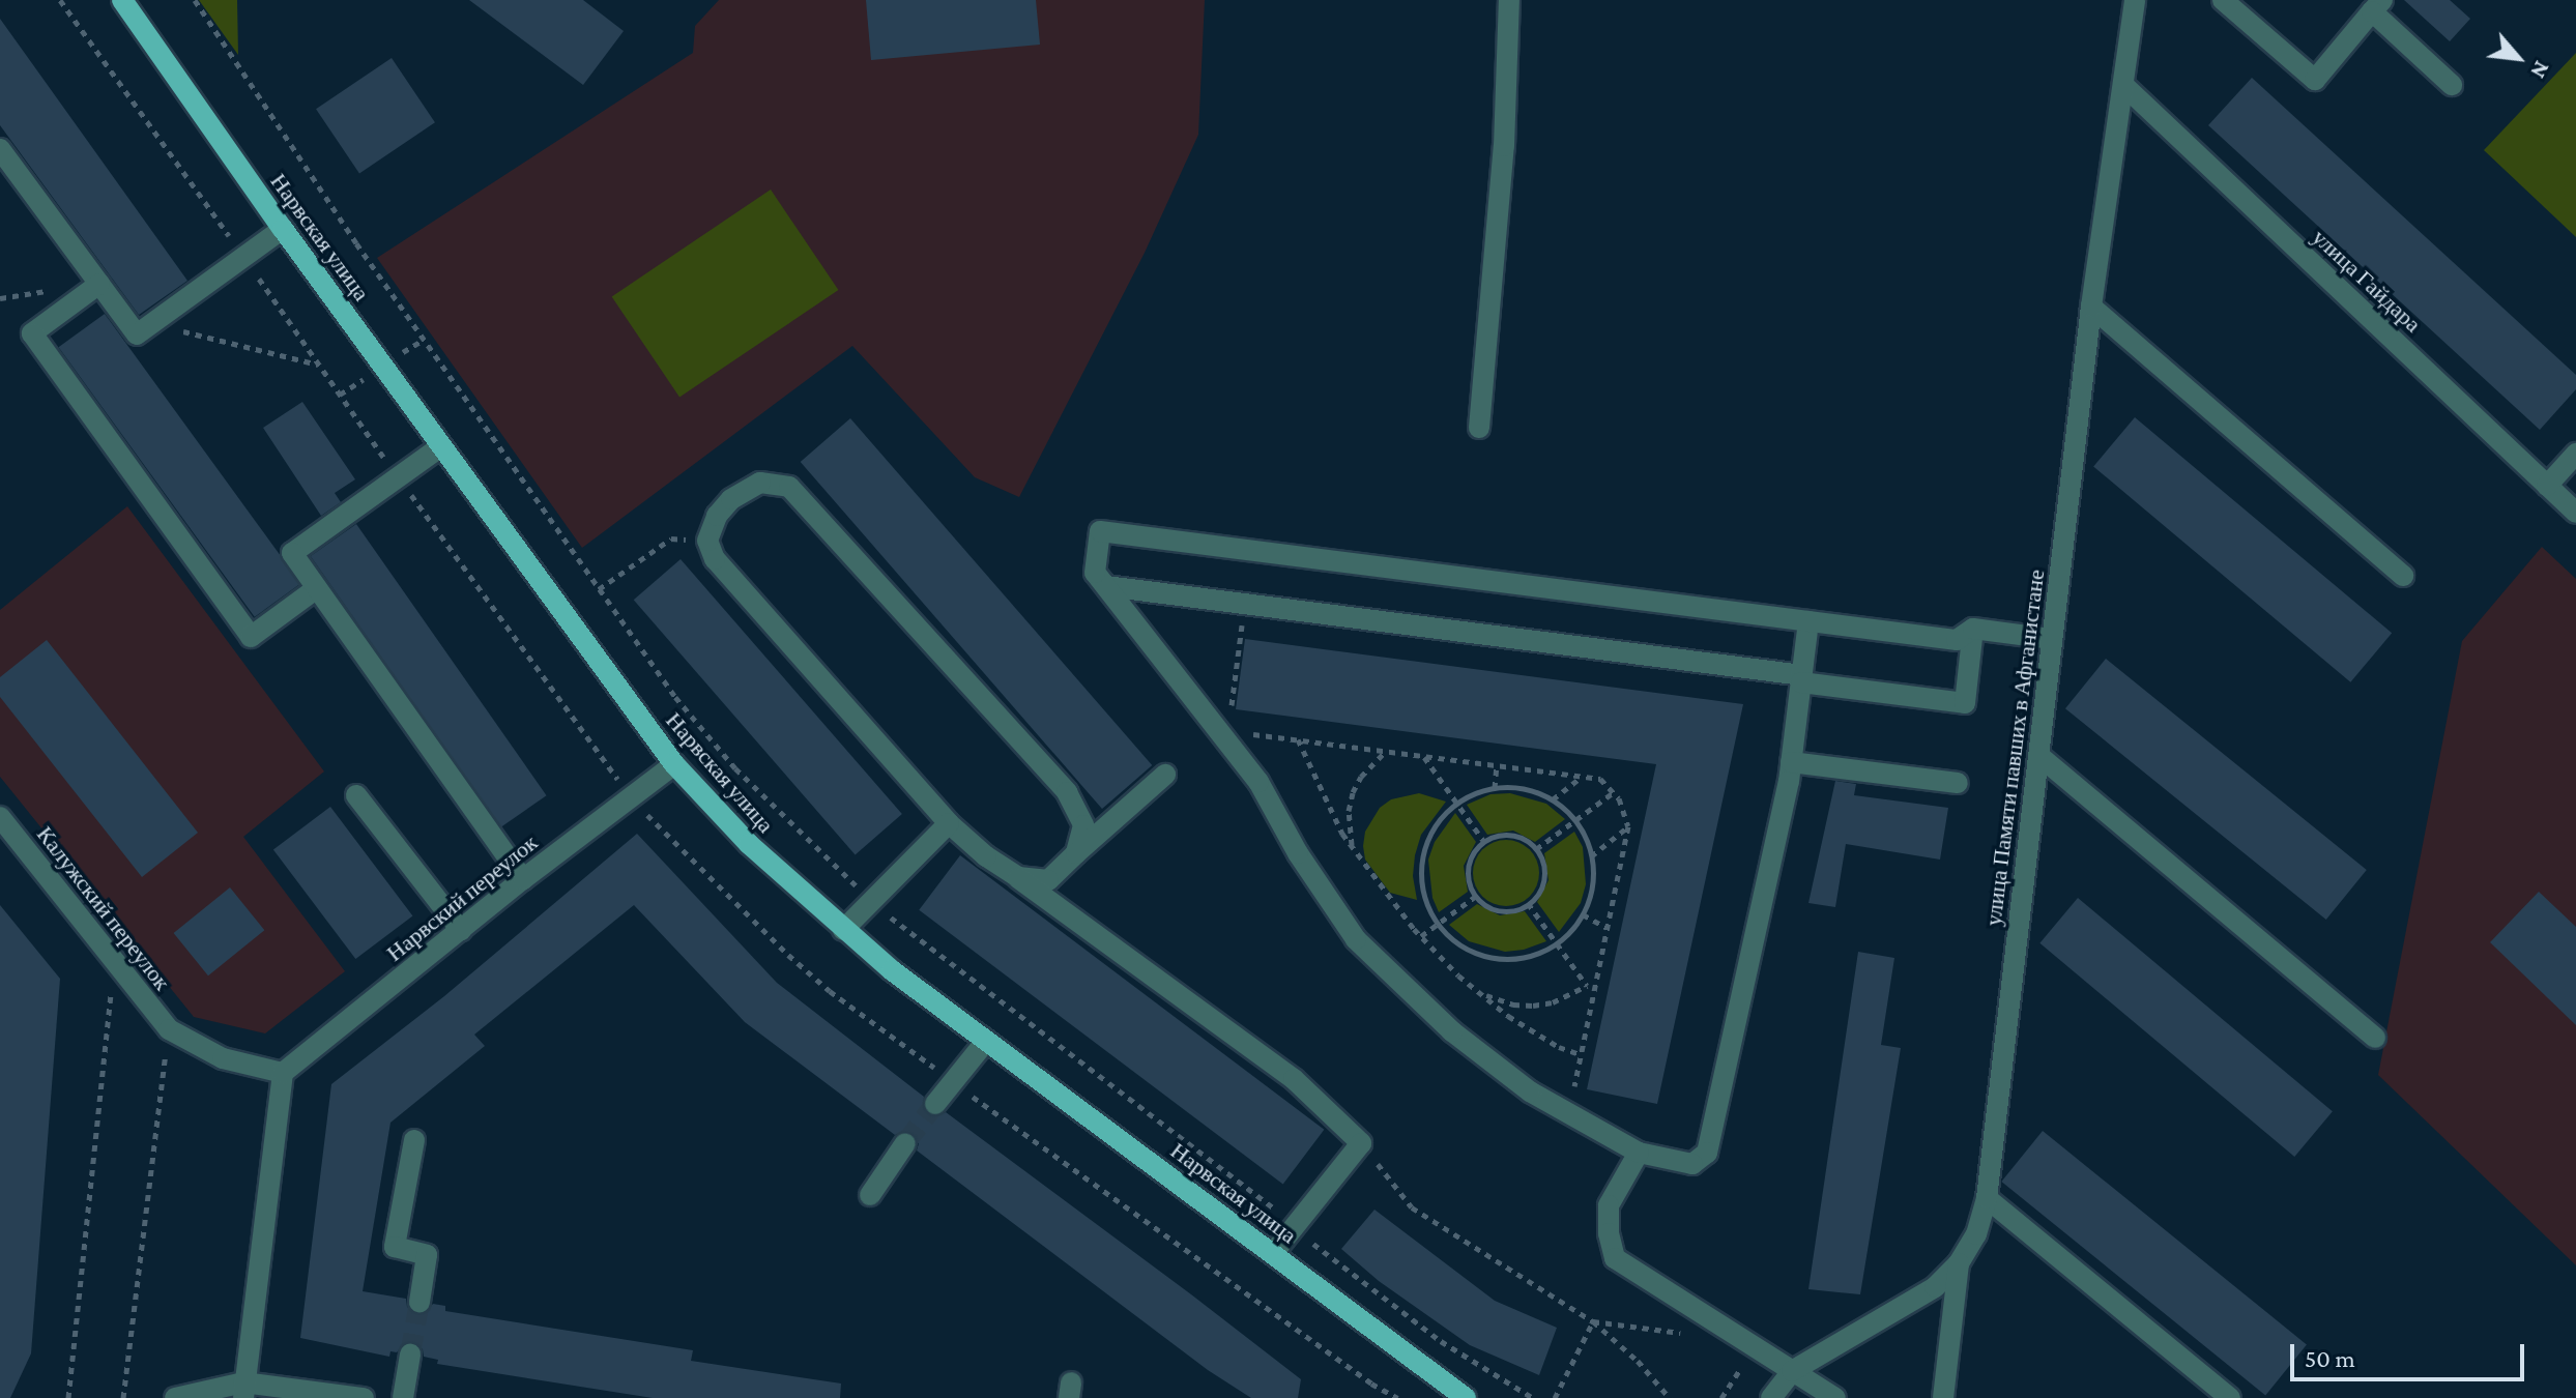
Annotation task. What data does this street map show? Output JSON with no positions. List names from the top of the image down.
{
  "streets": {
    "main road": ["Нарвская улица"],
    "street": [
      "улица Гайдара",
      "улица Памяти павших в Афганистане",
      "Нарвский переулок",
      "Калужский переулок"
    ]
  },
  "crossings": [
    ["Нарвская улица", "Нарвский переулок"],
    ["улица Гайдара", "улица Памяти павших в Афганистане"]
  ],
  "scale_bar": "50 m",
  "north": "bottom right"
}
